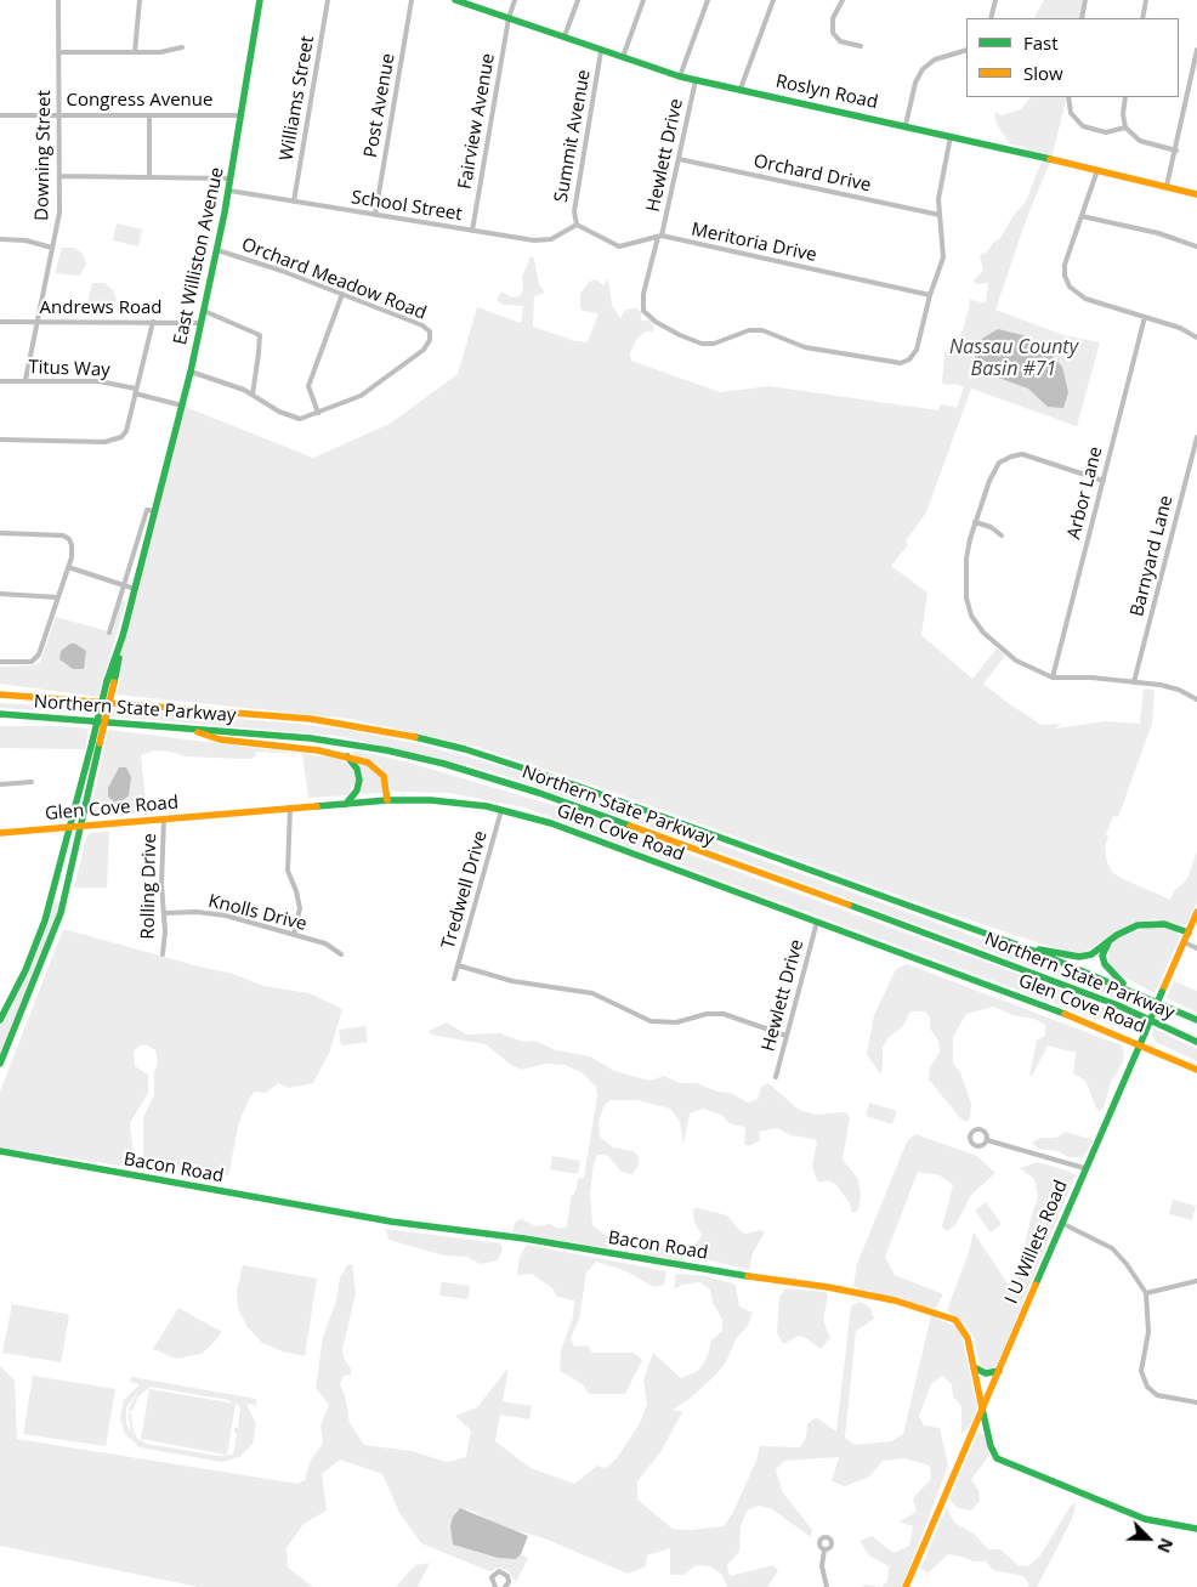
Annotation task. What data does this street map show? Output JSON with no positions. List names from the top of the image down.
{
  "streets": {
    "main road": [
      "Roslyn Road",
      "East Williston Avenue",
      "Northern State Parkway",
      "Glen Cove Road",
      "Bacon Road",
      "I U Willets Road"
    ],
    "street": [
      "Williams Street",
      "Congress Avenue",
      "Post Avenue",
      "Fairview Avenue",
      "Summit Avenue",
      "Downing Street",
      "Hewlett Drive",
      "Orchard Drive",
      "School Street",
      "Meritoria Drive",
      "Orchard Meadow Road",
      "Andrews Road",
      "Titus Way",
      "Arbor Lane",
      "Barnyard Lane",
      "Rolling Drive",
      "Tredwell Drive",
      "Knolls Drive"
    ]
  },
  "crossings": [
    ["Roslyn Road", "Fairview Avenue"],
    ["Roslyn Road", "Summit Avenue"],
    ["Roslyn Road", "Hewlett Drive"],
    ["Williams Street", "School Street"],
    ["Congress Avenue", "Downing Street"],
    ["Congress Avenue", "East Williston Avenue"],
    ["Post Avenue", "School Street"],
    ["Fairview Avenue", "School Street"],
    ["Summit Avenue", "School Street"],
    ["Summit Avenue", "Meritoria Drive"],
    ["Downing Street", "Andrews Road"],
    ["Downing Street", "Titus Way"],
    ["Hewlett Drive", "Orchard Drive"],
    ["Hewlett Drive", "Meritoria Drive"],
    ["Hewlett Drive", "Glen Cove Road"],
    ["School Street", "Meritoria Drive"],
    ["School Street", "East Williston Avenue"],
    ["East Williston Avenue", "Orchard Meadow Road"],
    ["East Williston Avenue", "Andrews Road"],
    ["East Williston Avenue", "Titus Way"],
    ["Glen Cove Road", "Rolling Drive"],
    ["Glen Cove Road", "Tredwell Drive"],
    ["Glen Cove Road", "I U Willets Road"],
    ["Rolling Drive", "Knolls Drive"],
    ["Bacon Road", "I U Willets Road"]
  ],
  "water": ["Nassau County Basin #71"],
  "legend": ["Fast", "Slow"],
  "north": "bottom right"
}
